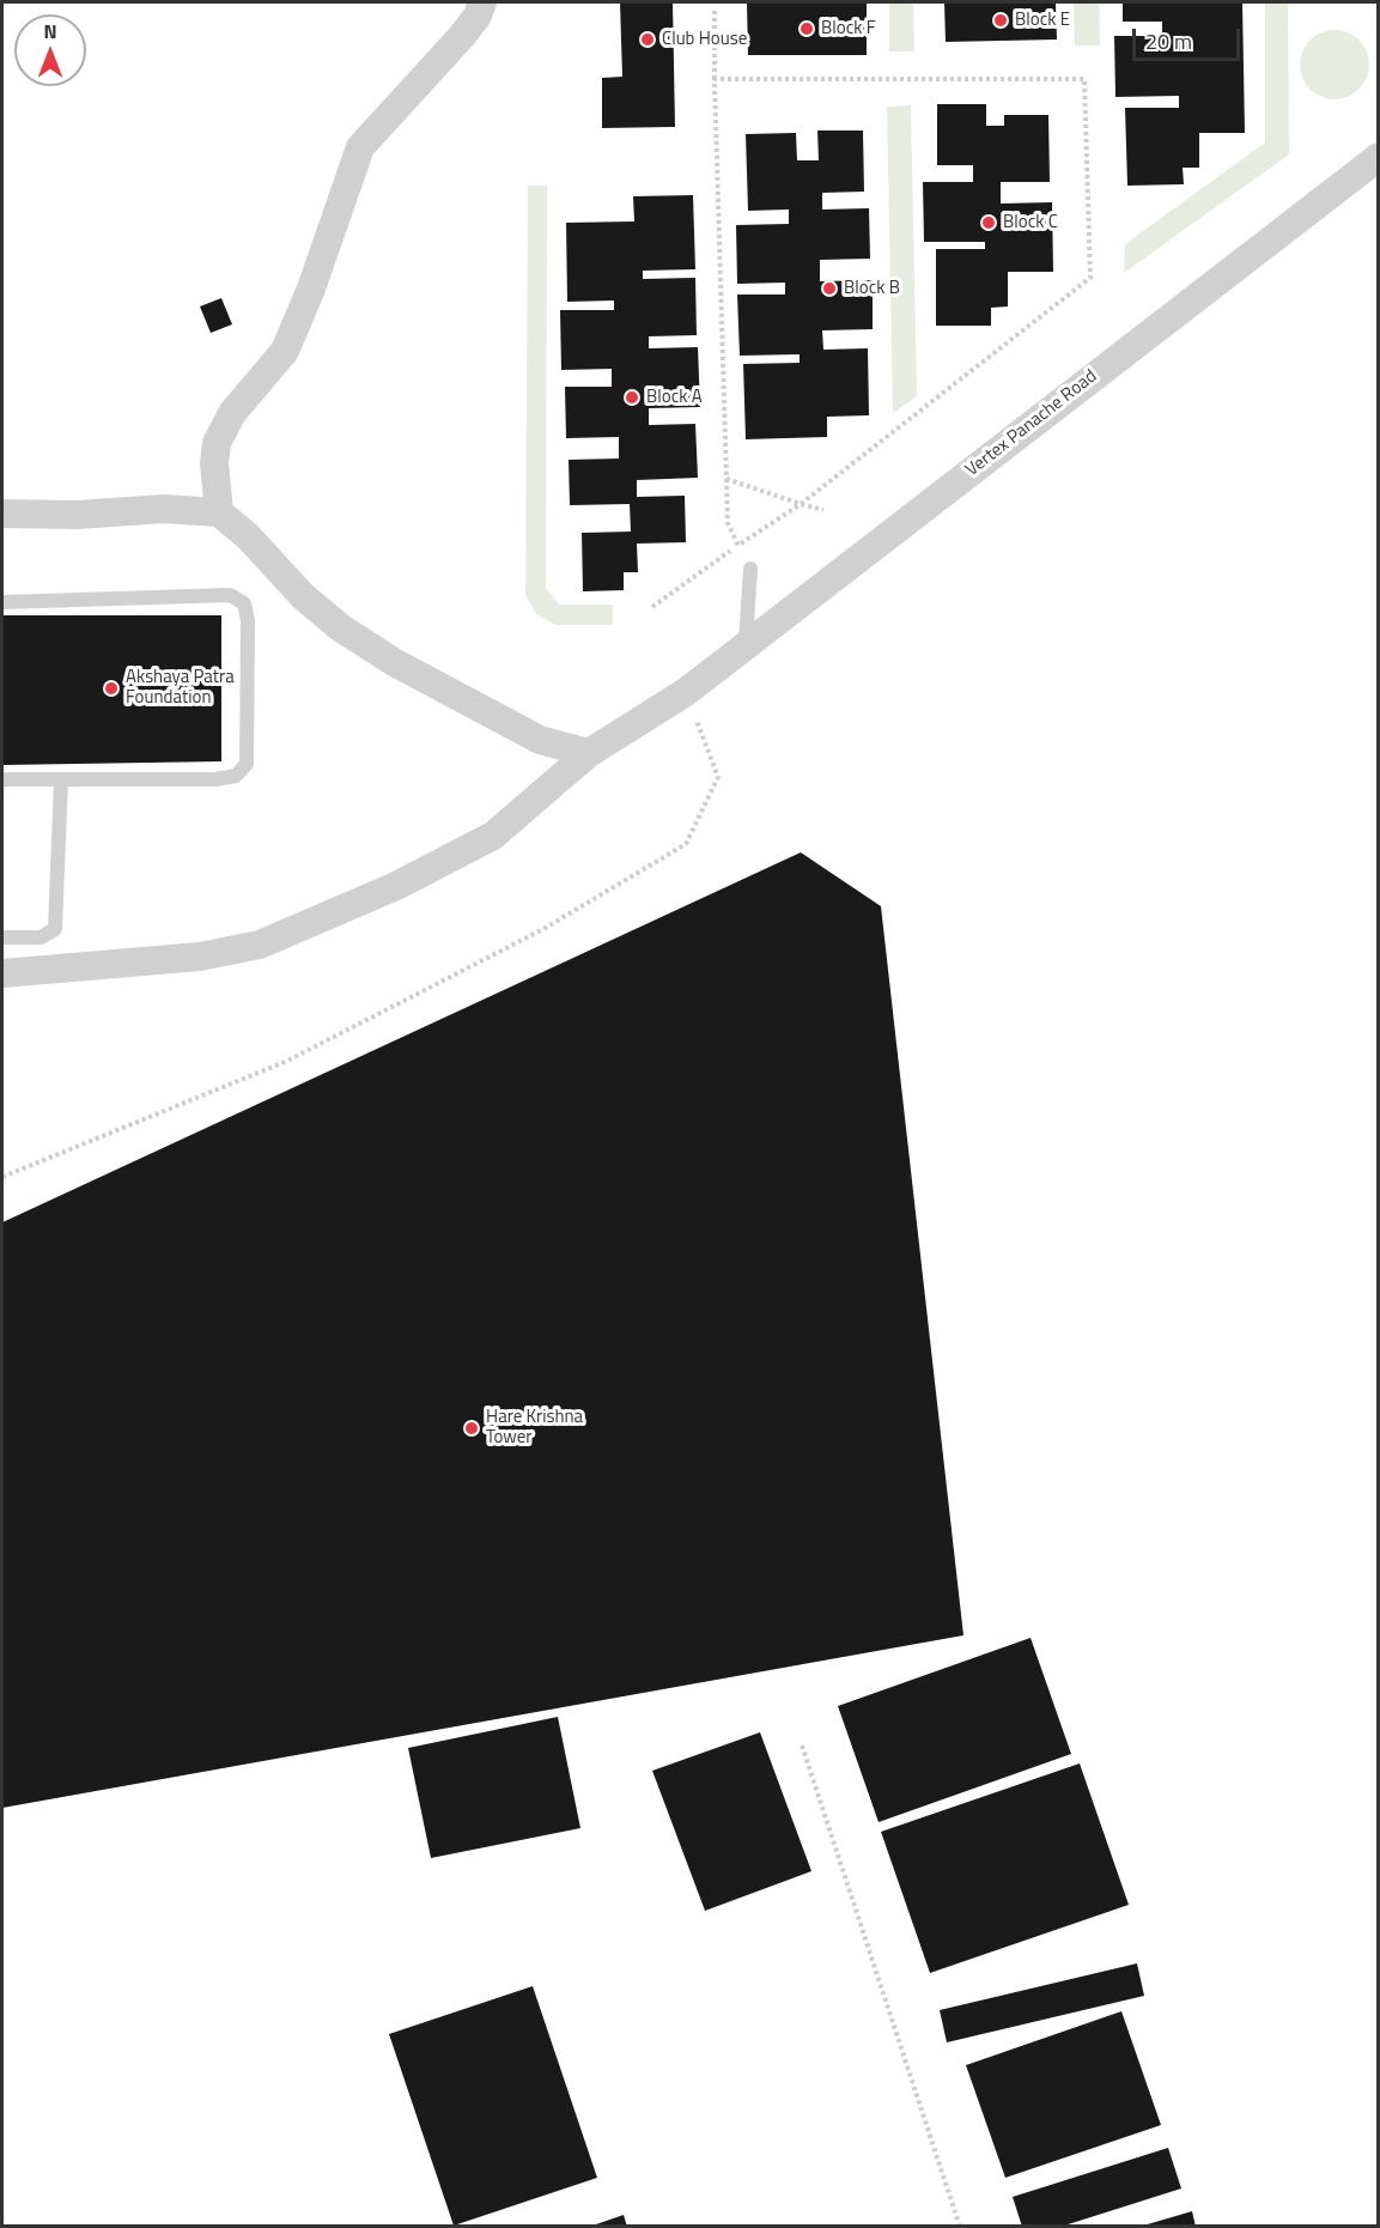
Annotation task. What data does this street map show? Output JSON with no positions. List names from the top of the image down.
{
  "streets": {
    "street": ["Vertex Panache Road"]
  },
  "places": [
    "Block E",
    "Block F",
    "Club House",
    "Block C",
    "Block B",
    "Block A",
    "Akshaya Patra Foundation",
    "Hare Krishna Tower"
  ],
  "scale_bar": "20 m",
  "north": "top"
}
